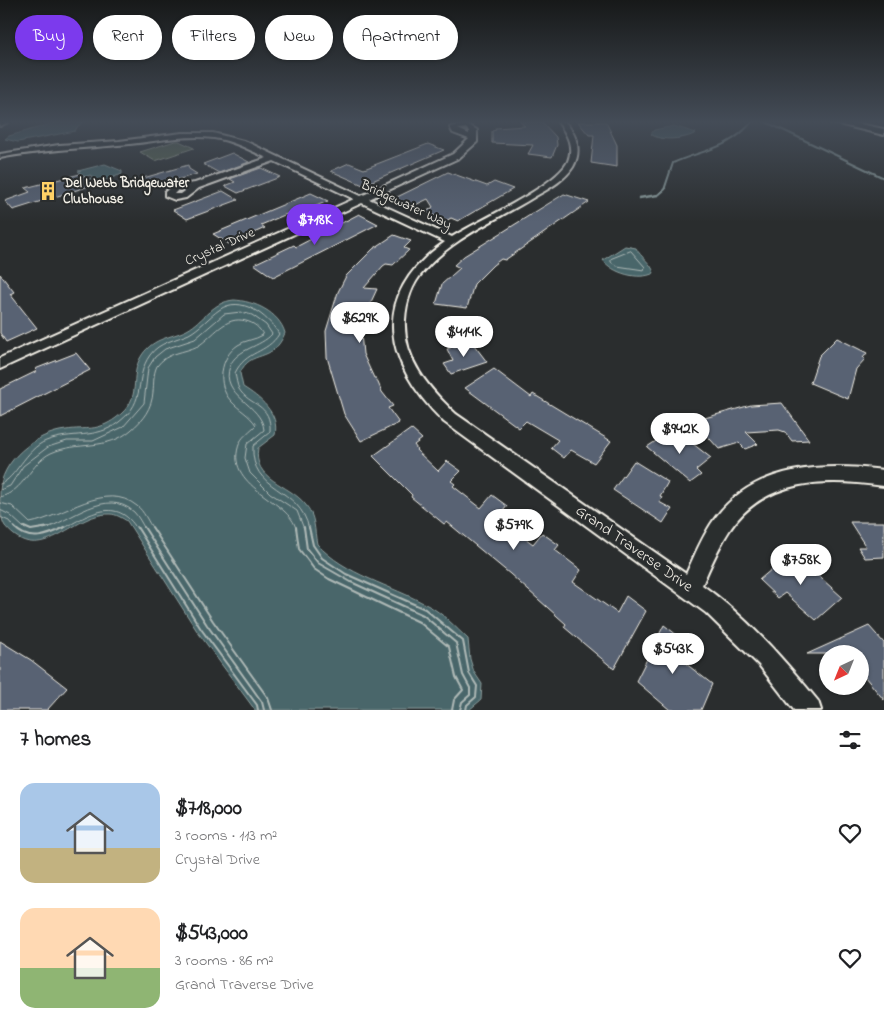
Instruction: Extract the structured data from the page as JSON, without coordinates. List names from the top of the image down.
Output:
{
  "streets": {
    "street": ["Bridgewater Way", "Crystal Drive", "Grand Traverse Drive"]
  },
  "crossings": [
    ["Bridgewater Way", "Crystal Drive"],
    ["Bridgewater Way", "Grand Traverse Drive"]
  ],
  "places": {
    "building": ["Del Webb Bridgewater Clubhouse"]
  },
  "north": "bottom left",
  "page": {
    "chip": [
      "Buy",
      "Rent",
      "Filters",
      "New",
      "Apartment"
    ],
    "price": [
      "$718K",
      "$629K",
      "$414K",
      "$942K",
      "$579K",
      "$758K",
      "$543K"
    ],
    "heading": "7 homes",
    "list": [
      {
        "name": "$718,000",
        "note": "3 rooms · 113 m² · Crystal Drive"
      },
      {
        "name": "$543,000",
        "note": "3 rooms · 86 m² · Grand Traverse Drive"
      }
    ]
  }
}
